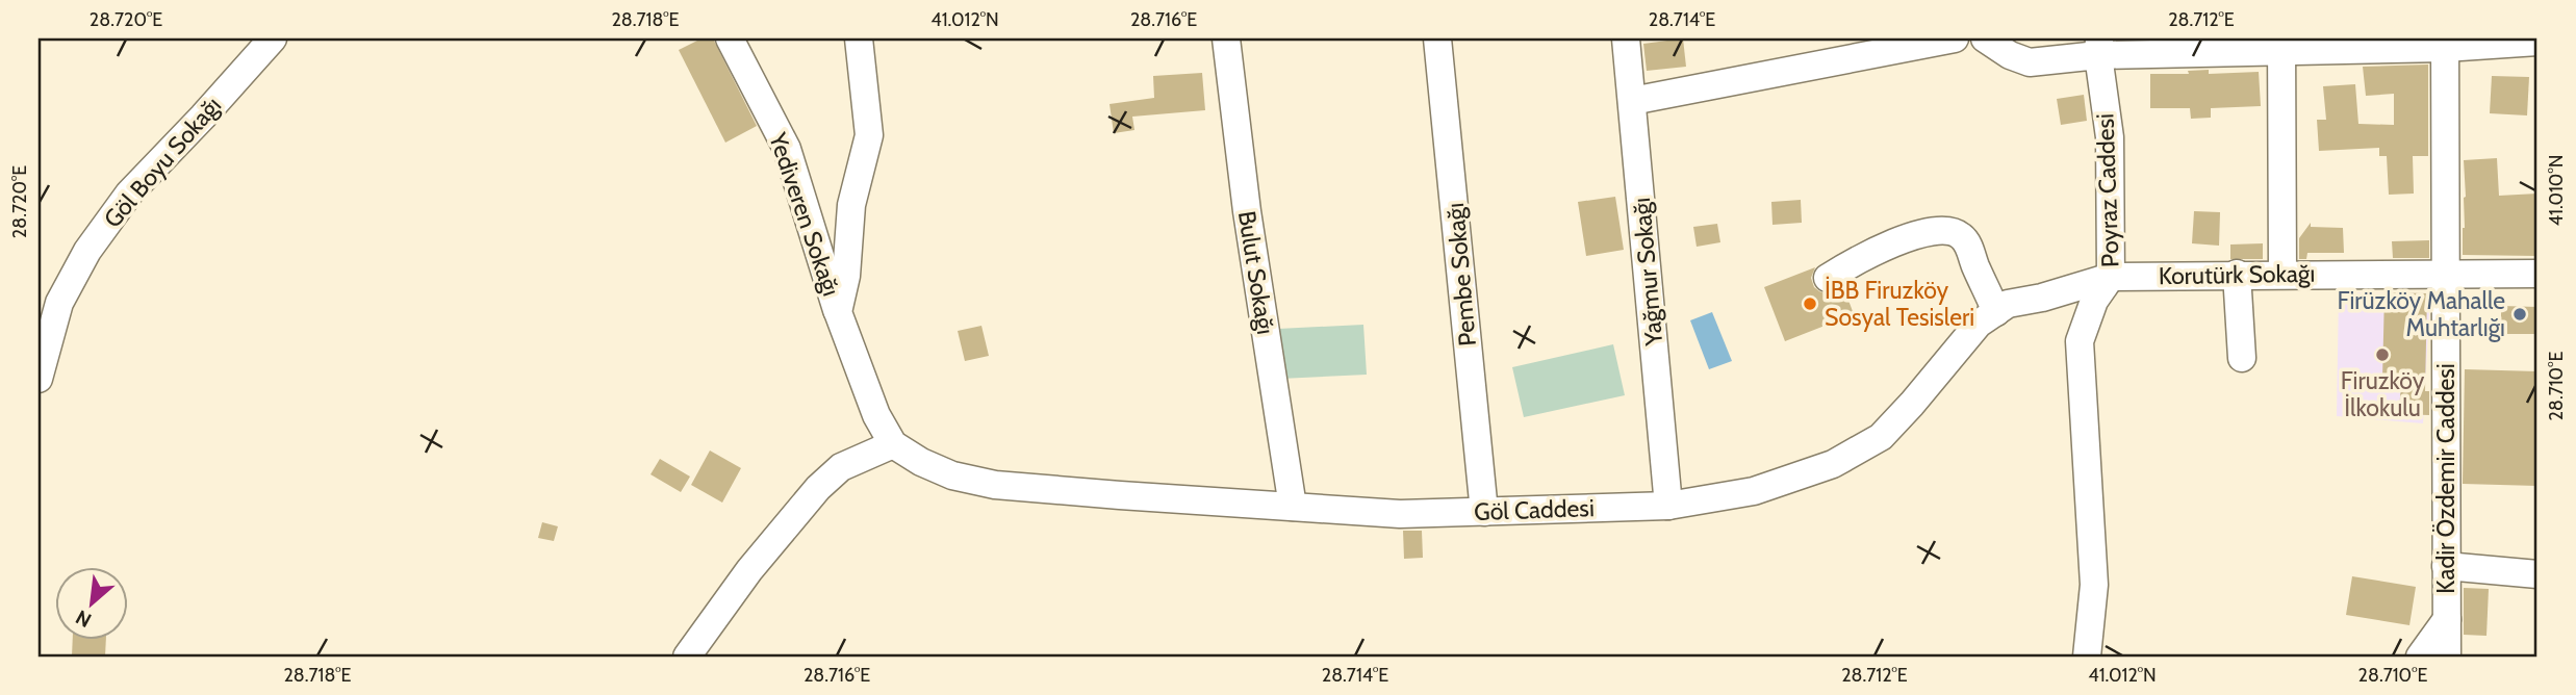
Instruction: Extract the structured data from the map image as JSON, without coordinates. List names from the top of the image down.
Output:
{
  "streets": {
    "street": [
      "Göl Boyu Sokağı",
      "Poyraz Caddesi",
      "Yediveren Sokağı",
      "Yağmur Sokağı",
      "Bulut Sokağı",
      "Pembe Sokağı",
      "Korutürk Sokağı",
      "Kadir Özdemir Caddesi",
      "Göl Caddesi"
    ]
  },
  "crossings": [
    ["Poyraz Caddesi", "Korutürk Sokağı"],
    ["Poyraz Caddesi", "Göl Caddesi"],
    ["Yediveren Sokağı", "Göl Caddesi"],
    ["Yağmur Sokağı", "Göl Caddesi"],
    ["Bulut Sokağı", "Göl Caddesi"],
    ["Pembe Sokağı", "Göl Caddesi"],
    ["Korutürk Sokağı", "Kadir Özdemir Caddesi"],
    ["Korutürk Sokağı", "Göl Caddesi"]
  ],
  "places": ["İBB Firuzköy Sosyal Tesisleri", "Firüzköy Mahalle Muhtarlığı", "Firuzköy İlkokulu"],
  "north": "bottom left",
  "coordinates": [
    "28.720°E",
    "28.718°E",
    "41.012°N",
    "28.716°E",
    "28.714°E",
    "28.712°E",
    "41.010°N",
    "28.710°E"
  ]
}
